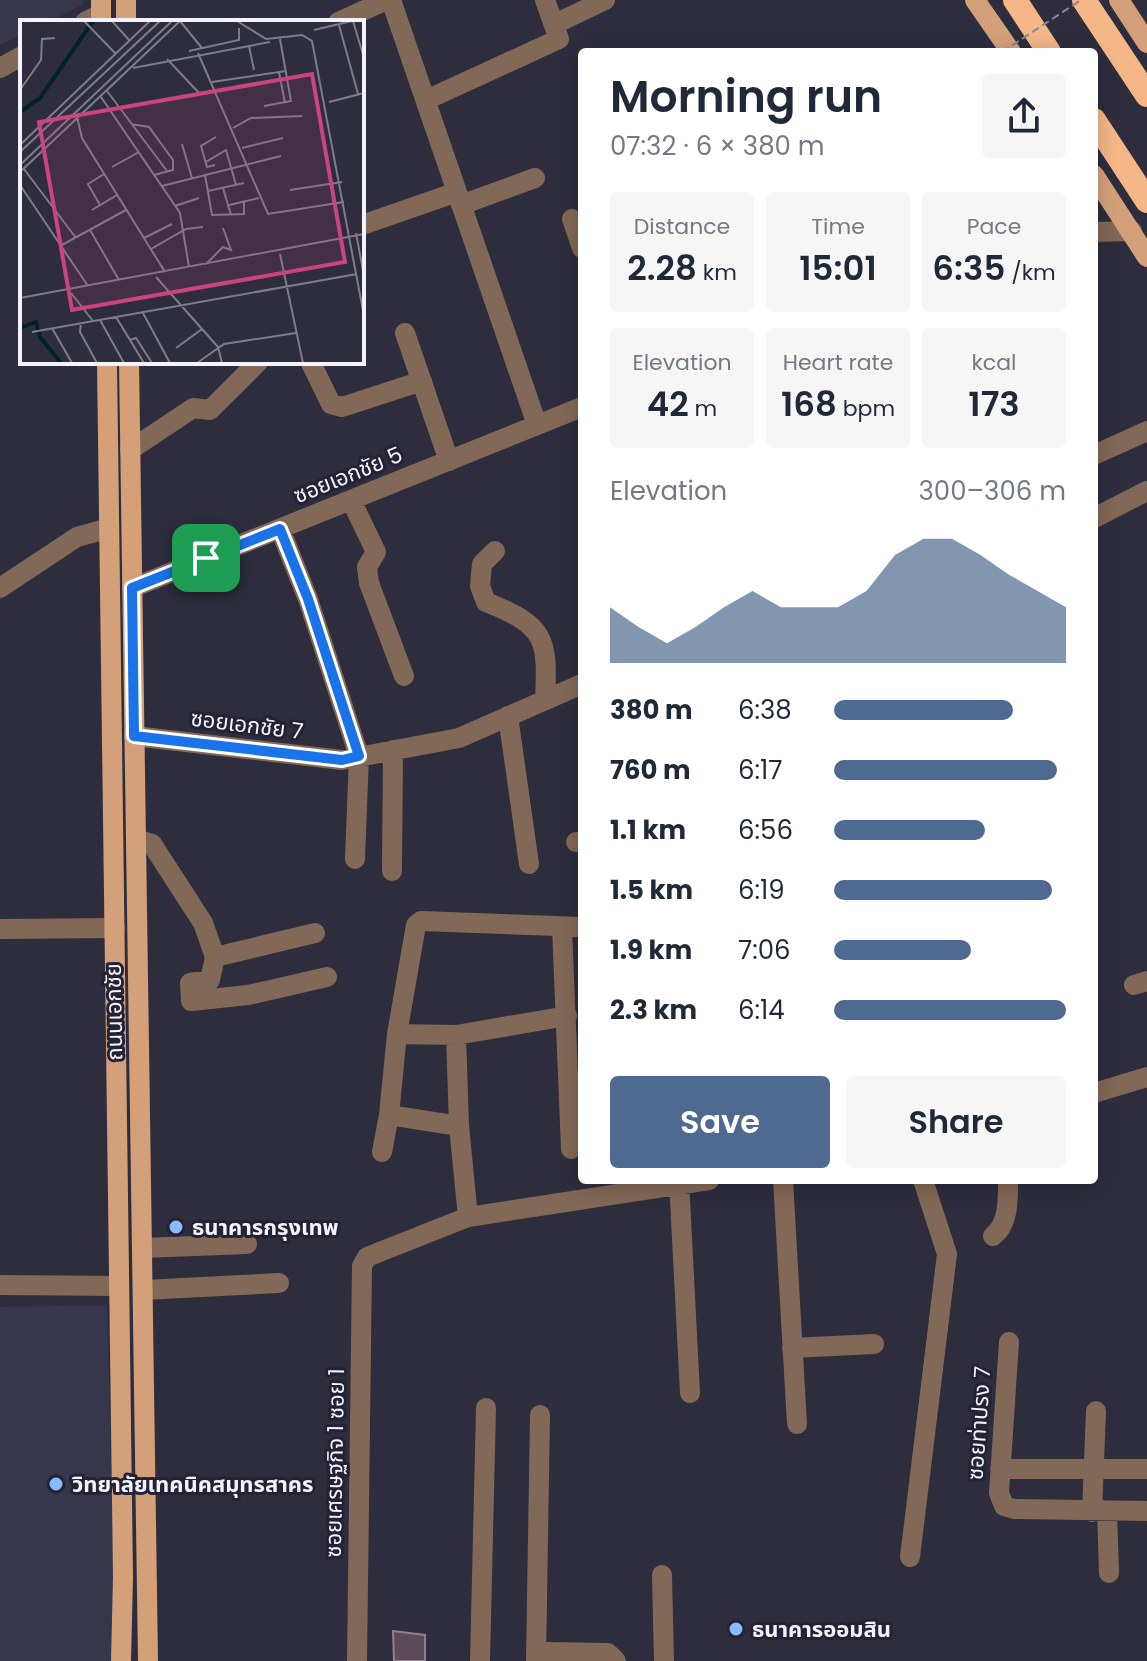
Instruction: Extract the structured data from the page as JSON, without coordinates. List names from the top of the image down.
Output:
{
  "streets": {
    "main road": ["ถนนเอกชัย"],
    "street": [
      "ซอยเอกชัย 5",
      "ซอยเอกชัย 7",
      "ซอยท่าปรง 7",
      "ซอยเศรษฐกิจ 1 ซอย 1"
    ]
  },
  "crossings": [
    ["ซอยเอกชัย 5", "ถนนเอกชัย"],
    ["ซอยเอกชัย 7", "ถนนเอกชัย"]
  ],
  "places": ["ธนาคารกรุงเทพ", "วิทยาลัยเทคนิคสมุทรสาคร", "ธนาคารออมสิน"],
  "page": {
    "heading": ["Morning run", "07:32 · 6 × 380 m"],
    "stats": [
      ["Distance", "2.28 km"],
      ["Time", "15:01"],
      ["Pace", "6:35 /km"],
      ["Elevation", "42 m"],
      ["Heart rate", "168 bpm"],
      ["kcal", "173"]
    ],
    "chart": ["Elevation", "300–306 m"],
    "list": [
      {
        "name": "380 m",
        "note": "6:38"
      },
      {
        "name": "760 m",
        "note": "6:17"
      },
      {
        "name": "1.1 km",
        "note": "6:56"
      },
      {
        "name": "1.5 km",
        "note": "6:19"
      },
      {
        "name": "1.9 km",
        "note": "7:06"
      },
      {
        "name": "2.3 km",
        "note": "6:14"
      }
    ],
    "buttons": ["Save", "Share"]
  }
}
